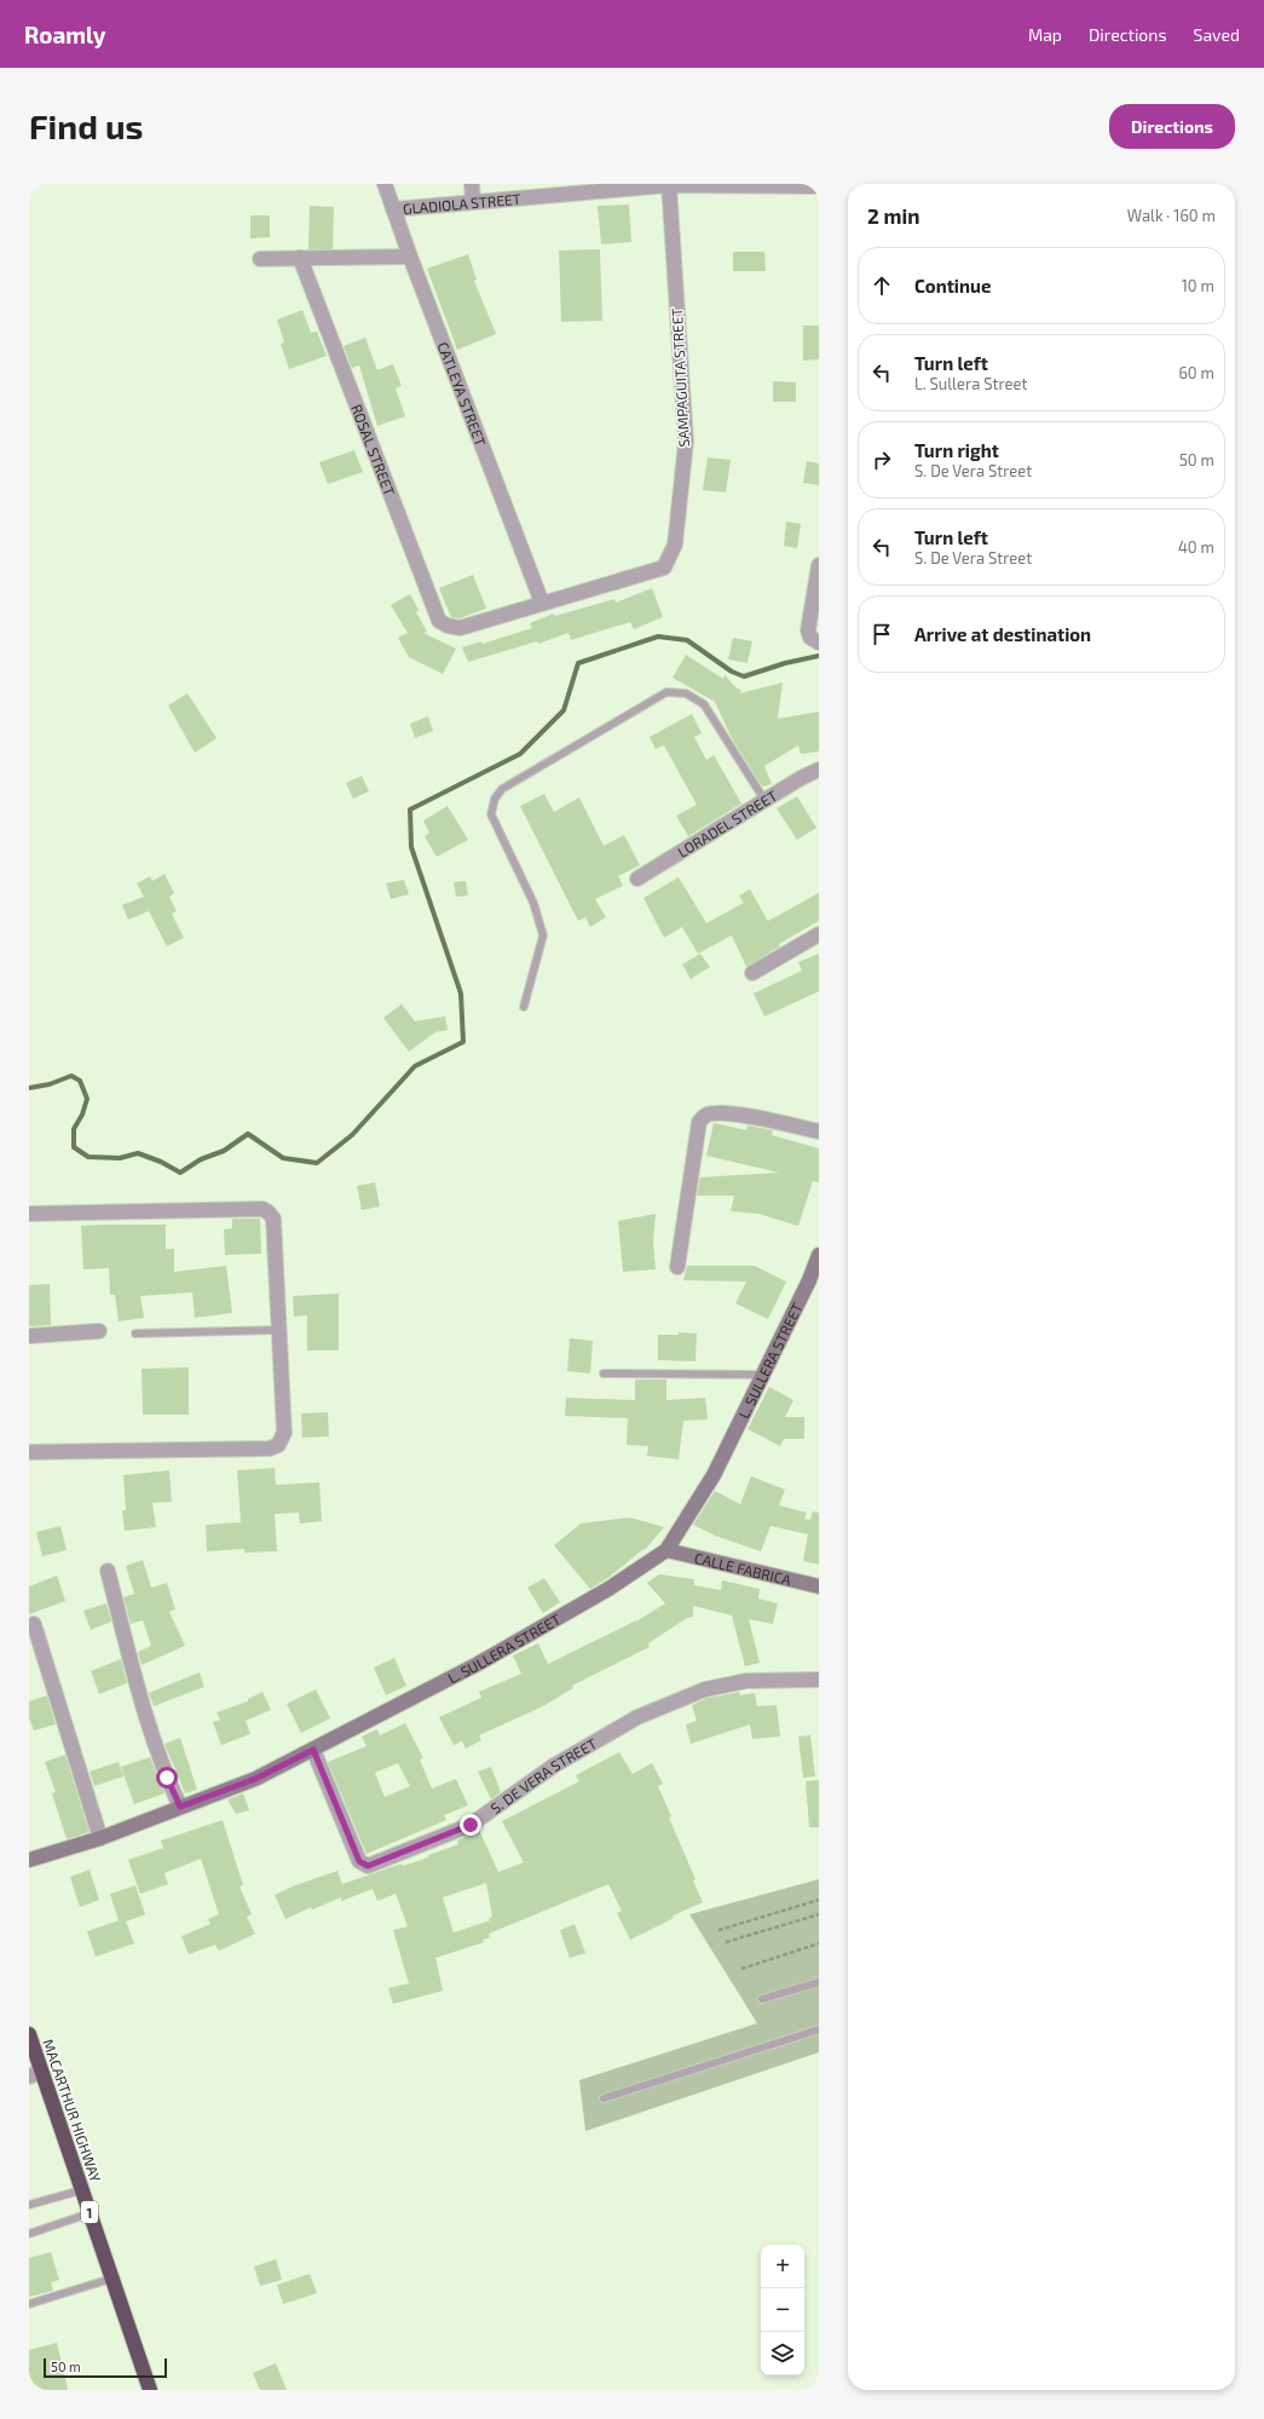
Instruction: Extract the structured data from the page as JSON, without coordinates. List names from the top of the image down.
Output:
{
  "streets": {
    "highway": ["MACARTHUR HIGHWAY", "1"],
    "street": [
      "GLADIOLA STREET",
      "SAMPAGUITA STREET",
      "CATLEYA STREET",
      "ROSAL STREET",
      "LORADEL STREET",
      "L. SULLERA STREET",
      "CALLE FABRICA",
      "S. DE VERA STREET"
    ]
  },
  "crossings": [
    ["GLADIOLA STREET", "SAMPAGUITA STREET"],
    ["GLADIOLA STREET", "CATLEYA STREET"],
    ["SAMPAGUITA STREET", "CATLEYA STREET"],
    ["SAMPAGUITA STREET", "ROSAL STREET"],
    ["CATLEYA STREET", "ROSAL STREET"],
    ["L. SULLERA STREET", "CALLE FABRICA"],
    ["L. SULLERA STREET", "S. DE VERA STREET"]
  ],
  "scale_bar": "50 m",
  "page": {
    "header": "Roamly",
    "nav": ["Map", "Directions", "Saved"],
    "buttons": "Directions",
    "title": "Find us",
    "heading": ["2 min", "Walk · 160 m"],
    "list": [
      ["Continue", "10 m"],
      ["Turn left", "L. Sullera Street", "60 m"],
      ["Turn right", "S. De Vera Street", "50 m"],
      ["Turn left", "S. De Vera Street", "40 m"],
      "Arrive at destination"
    ],
    "map_buttons": ["+", "−"],
    "scale": "50 m"
  }
}
